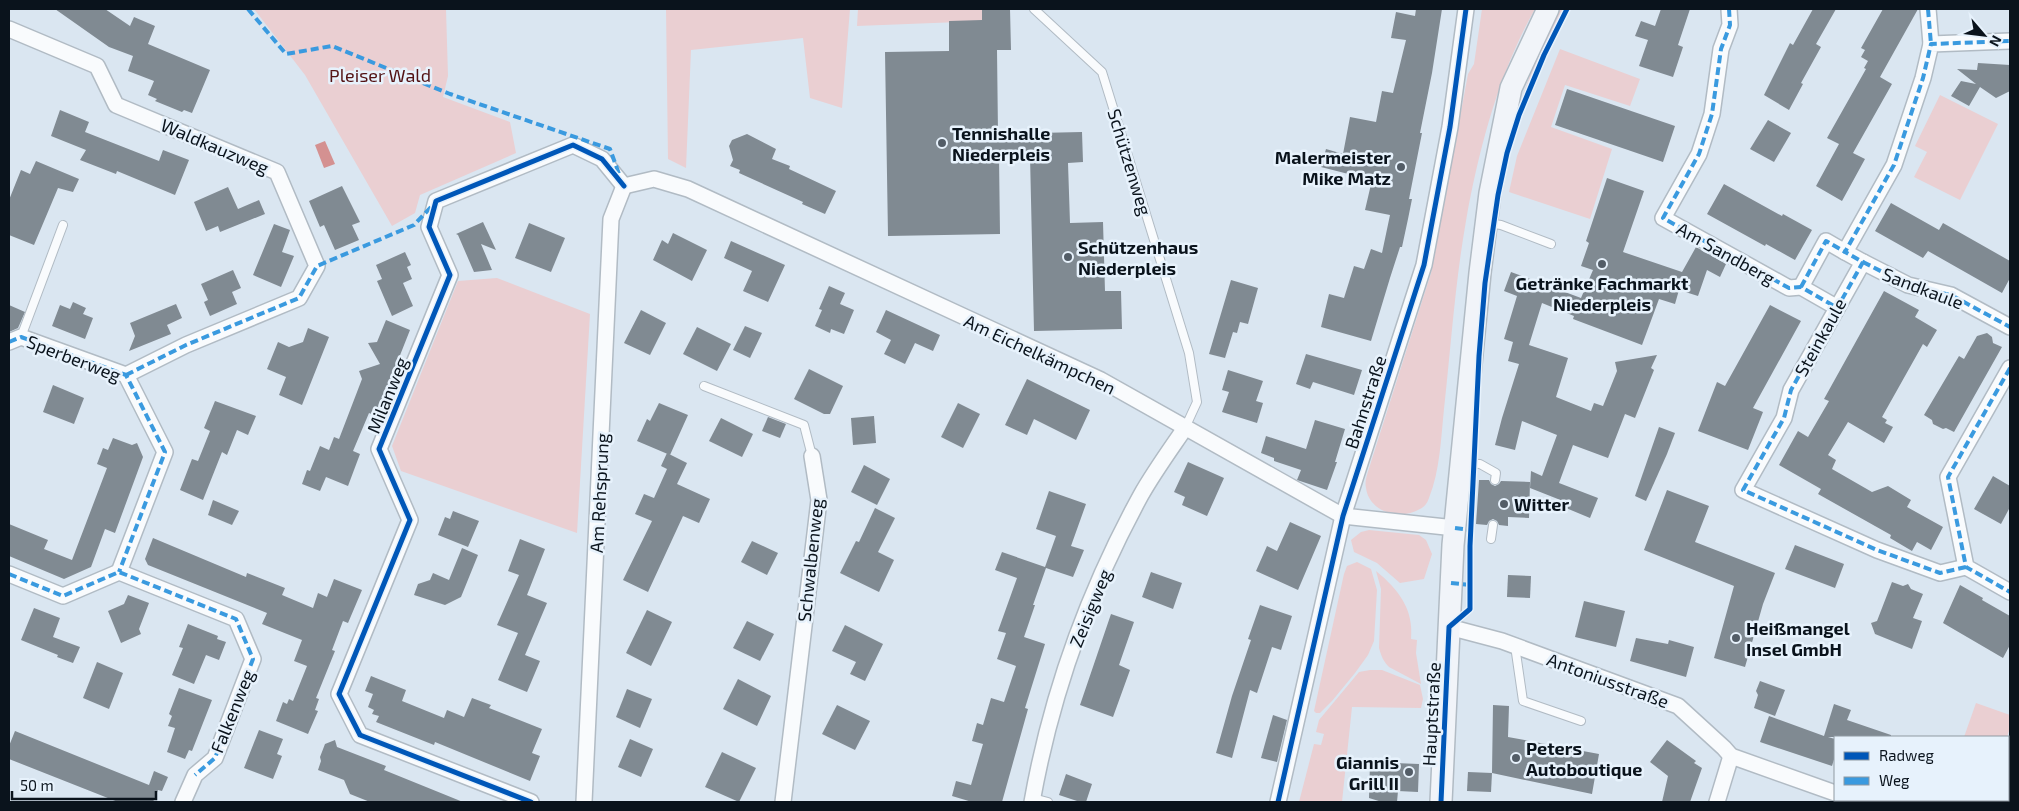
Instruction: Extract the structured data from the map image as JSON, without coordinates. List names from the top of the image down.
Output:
{
  "streets": {
    "main road": ["Hauptstraße"],
    "street": [
      "Waldkauzweg",
      "Am Sandberg",
      "Sandkaule",
      "Steinkaule",
      "Am Eichelkämpchen",
      "Sperberweg",
      "Milanweg",
      "Bahnstraße",
      "Am Rehsprung",
      "Schwalbenweg",
      "Zeisigweg",
      "Antoniusstraße",
      "Falkenweg"
    ],
    "lane": ["Schützenweg"]
  },
  "crossings": [
    ["Waldkauzweg", "Sperberweg"],
    ["Schützenweg", "Am Eichelkämpchen"],
    ["Schützenweg", "Zeisigweg"],
    ["Am Sandberg", "Steinkaule"],
    ["Sandkaule", "Steinkaule"],
    ["Am Eichelkämpchen", "Milanweg"],
    ["Am Eichelkämpchen", "Bahnstraße"],
    ["Am Eichelkämpchen", "Am Rehsprung"],
    ["Am Eichelkämpchen", "Zeisigweg"],
    ["Am Eichelkämpchen", "Hauptstraße"],
    ["Sperberweg", "Falkenweg"],
    ["Milanweg", "Am Rehsprung"],
    ["Antoniusstraße", "Hauptstraße"]
  ],
  "parks": ["Pleiser Wald"],
  "places": [
    "Tennishalle Niederpleis",
    "Malermeister Mike Matz",
    "Schützenhaus Niederpleis",
    "Getränke Fachmarkt Niederpleis",
    "Witter",
    "Heißmangel Insel GmbH",
    "Peters Autoboutique",
    "Giannis Grill II"
  ],
  "legend": ["Radweg", "Weg"],
  "scale_bar": "50 m",
  "north": "bottom right"
}
